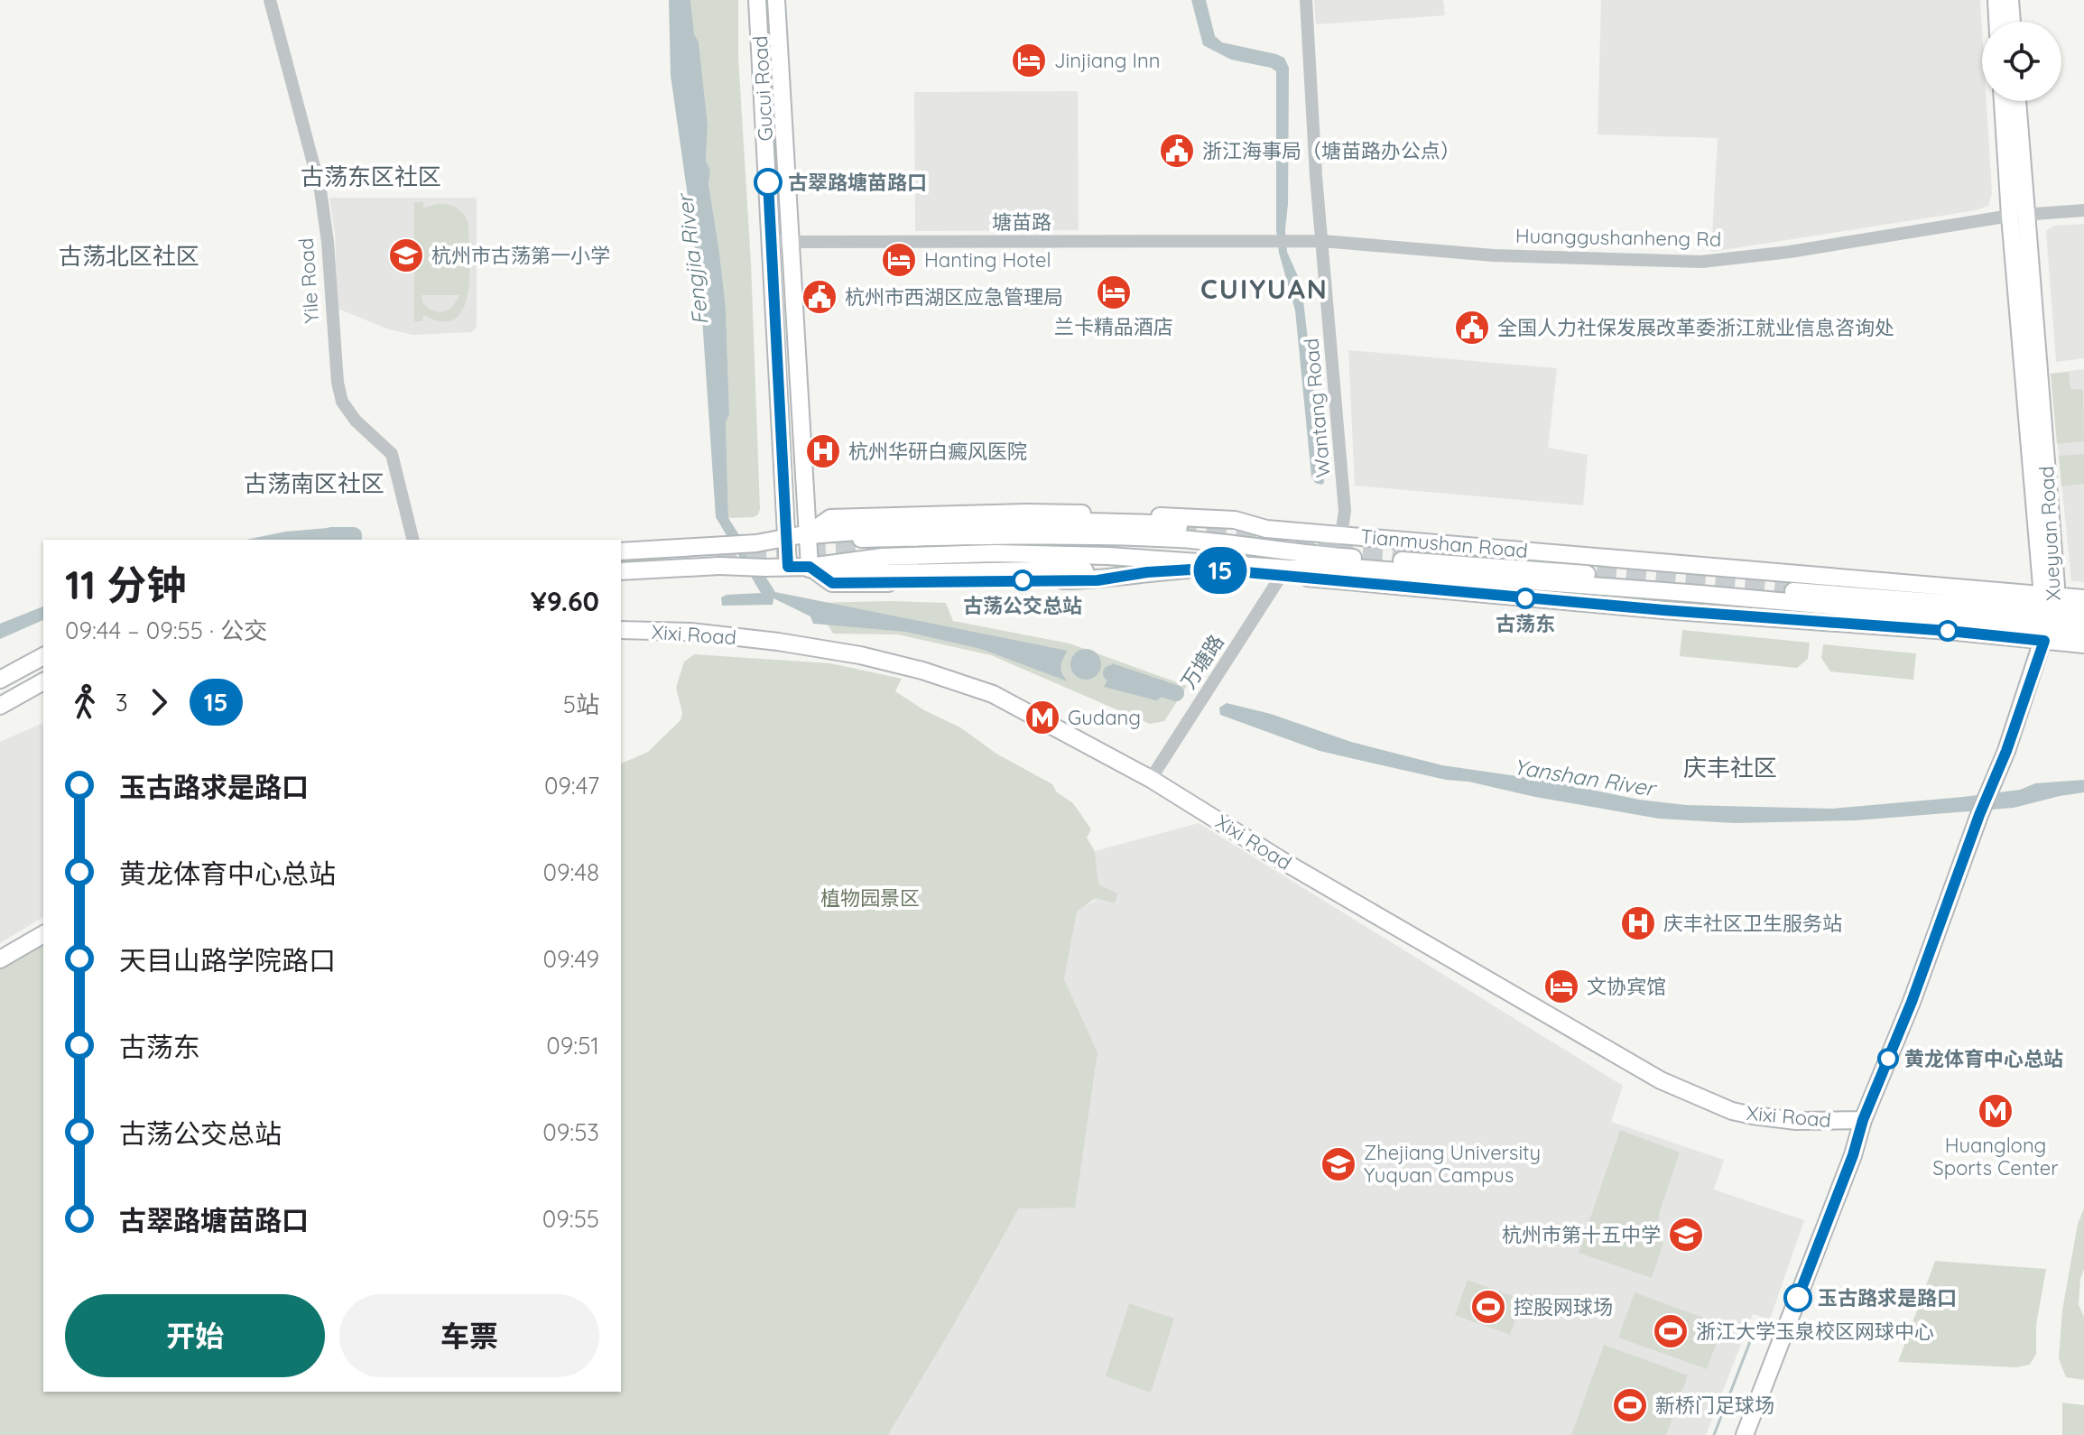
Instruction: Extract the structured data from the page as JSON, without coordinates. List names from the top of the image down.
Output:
{
  "streets": {
    "main road": [
      "Gucui Road",
      "Xueyuan Road",
      "Tianmushan Road",
      "Xixi Road"
    ],
    "street": [
      "塘苗路",
      "Huanggushanheng Rd",
      "Yile Road",
      "Wantang Road",
      "万塘路"
    ]
  },
  "crossings": [
    ["Gucui Road", "塘苗路"],
    ["Gucui Road", "Tianmushan Road"],
    ["塘苗路", "Huanggushanheng Rd"],
    ["塘苗路", "Wantang Road"],
    ["Huanggushanheng Rd", "Wantang Road"],
    ["Huanggushanheng Rd", "Xueyuan Road"],
    ["Wantang Road", "Tianmushan Road"],
    ["Xueyuan Road", "Tianmushan Road"],
    ["Tianmushan Road", "万塘路"],
    ["Xixi Road", "万塘路"]
  ],
  "districts": [
    "古荡东区社区",
    "古荡北区社区",
    "CUIYUAN",
    "古荡南区社区",
    "庆丰社区"
  ],
  "water": ["Fengjia River", "Yanshan River"],
  "parks": ["植物园景区"],
  "places": {
    "hotel": [
      "Jinjiang Inn",
      "Hanting Hotel",
      "兰卡精品酒店",
      "文协宾馆"
    ],
    "public building": ["浙江海事局（塘苗路办公点）", "杭州市西湖区应急管理局", "全国人力社保发展改革委浙江就业信息咨询处"],
    "other": [
      "古翠路塘苗路口",
      "古荡公交总站",
      "古荡东",
      "黄龙体育中心总站",
      "玉古路求是路口"
    ],
    "school or university": ["杭州市古荡第一小学", "Zhejiang University Yuquan Campus", "杭州市第十五中学"],
    "hospital": ["杭州华研白癜风医院", "庆丰社区卫生服务站"],
    "metro station": ["Gudang", "Huanglong Sports Center"],
    "sports": ["控股网球场", "浙江大学玉泉校区网球中心", "新桥门足球场"]
  },
  "lines": ["bus line 15"],
  "page": {
    "on_map": "15",
    "heading": ["11 分钟", "09:44 – 09:55 · 公交", "¥9.60"],
    "legs": ["3", "15", "5站"],
    "list": [
      {
        "name": "玉古路求是路口",
        "value": "09:47"
      },
      {
        "name": "黄龙体育中心总站",
        "value": "09:48"
      },
      {
        "name": "天目山路学院路口",
        "value": "09:49"
      },
      {
        "name": "古荡东",
        "value": "09:51"
      },
      {
        "name": "古荡公交总站",
        "value": "09:53"
      },
      {
        "name": "古翠路塘苗路口",
        "value": "09:55"
      }
    ],
    "buttons": ["开始", "车票"]
  }
}
